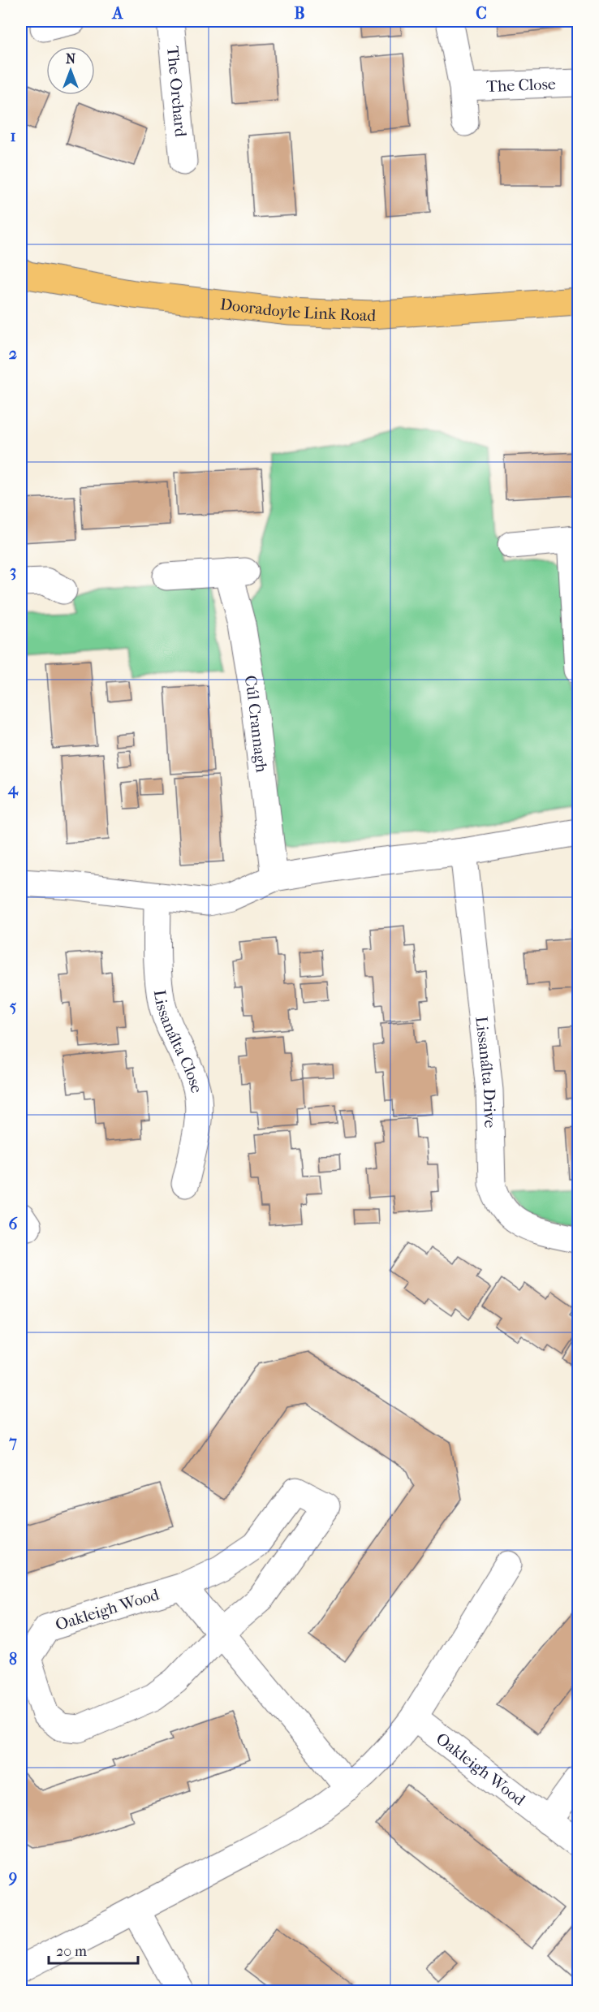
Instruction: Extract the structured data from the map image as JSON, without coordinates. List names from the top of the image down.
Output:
{
  "streets": {
    "main road": ["Dooradoyle Link Road"],
    "street": [
      "The Close",
      "The Orchard",
      "Cúl Crannagh",
      "Lissanálta Close",
      "Lissanálta Drive",
      "Oakleigh Wood"
    ]
  },
  "scale_bar": "20 m",
  "north": "top",
  "grid": {
    "columns": ["A", "B", "C"],
    "rows": [
      "1",
      "2",
      "3",
      "4",
      "5",
      "6",
      "7",
      "8",
      "9"
    ]
  }
}
